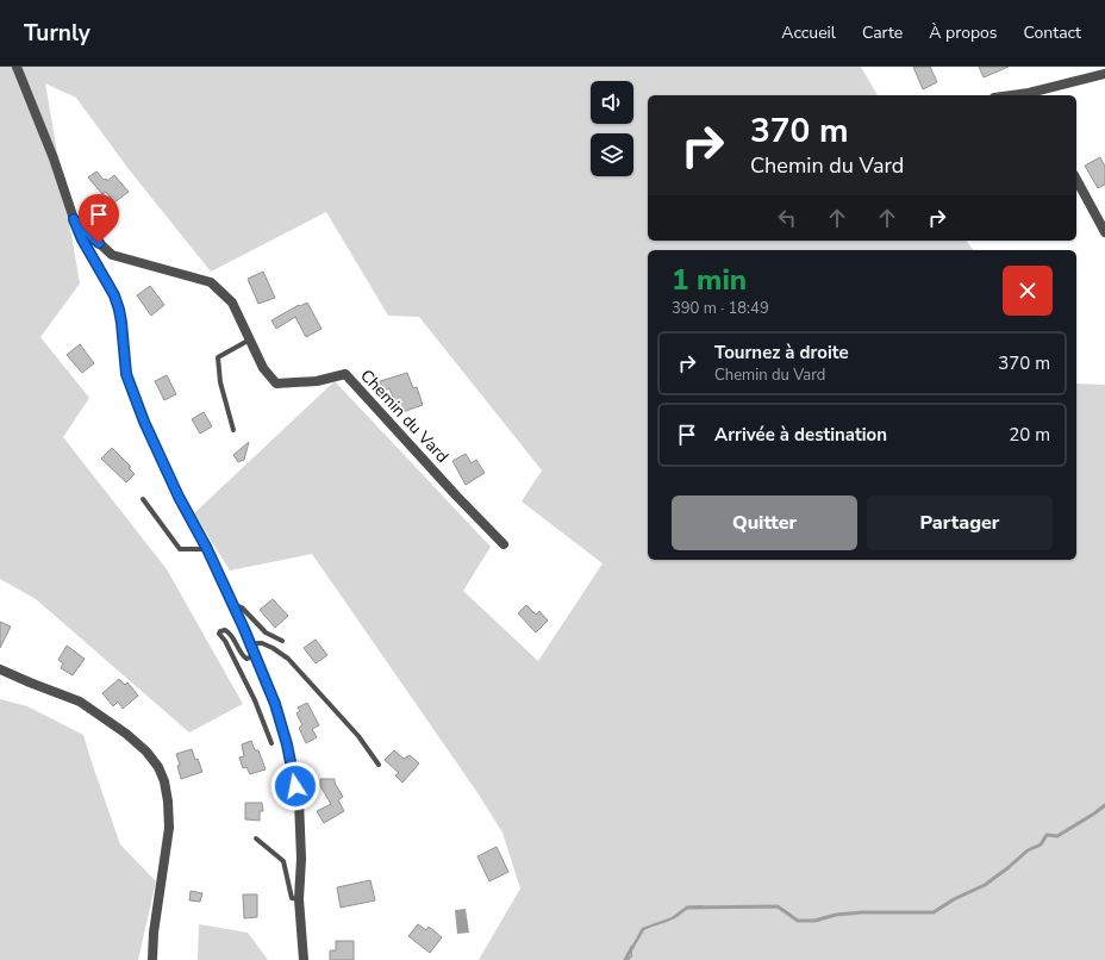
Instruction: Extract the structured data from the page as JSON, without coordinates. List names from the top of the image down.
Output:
{
  "streets": {
    "street": ["Chemin du Vard"]
  },
  "page": {
    "header": "Turnly",
    "nav": [
      "Accueil",
      "Carte",
      "À propos",
      "Contact"
    ],
    "turn": ["370 m", "Chemin du Vard"],
    "heading": ["1 min", "390 m · 18:49"],
    "list": [
      {
        "name": "Tournez à droite",
        "note": "Chemin du Vard",
        "value": "370 m"
      },
      {
        "name": "Arrivée à destination",
        "value": "20 m"
      }
    ],
    "buttons": ["Quitter", "Partager"]
  }
}
